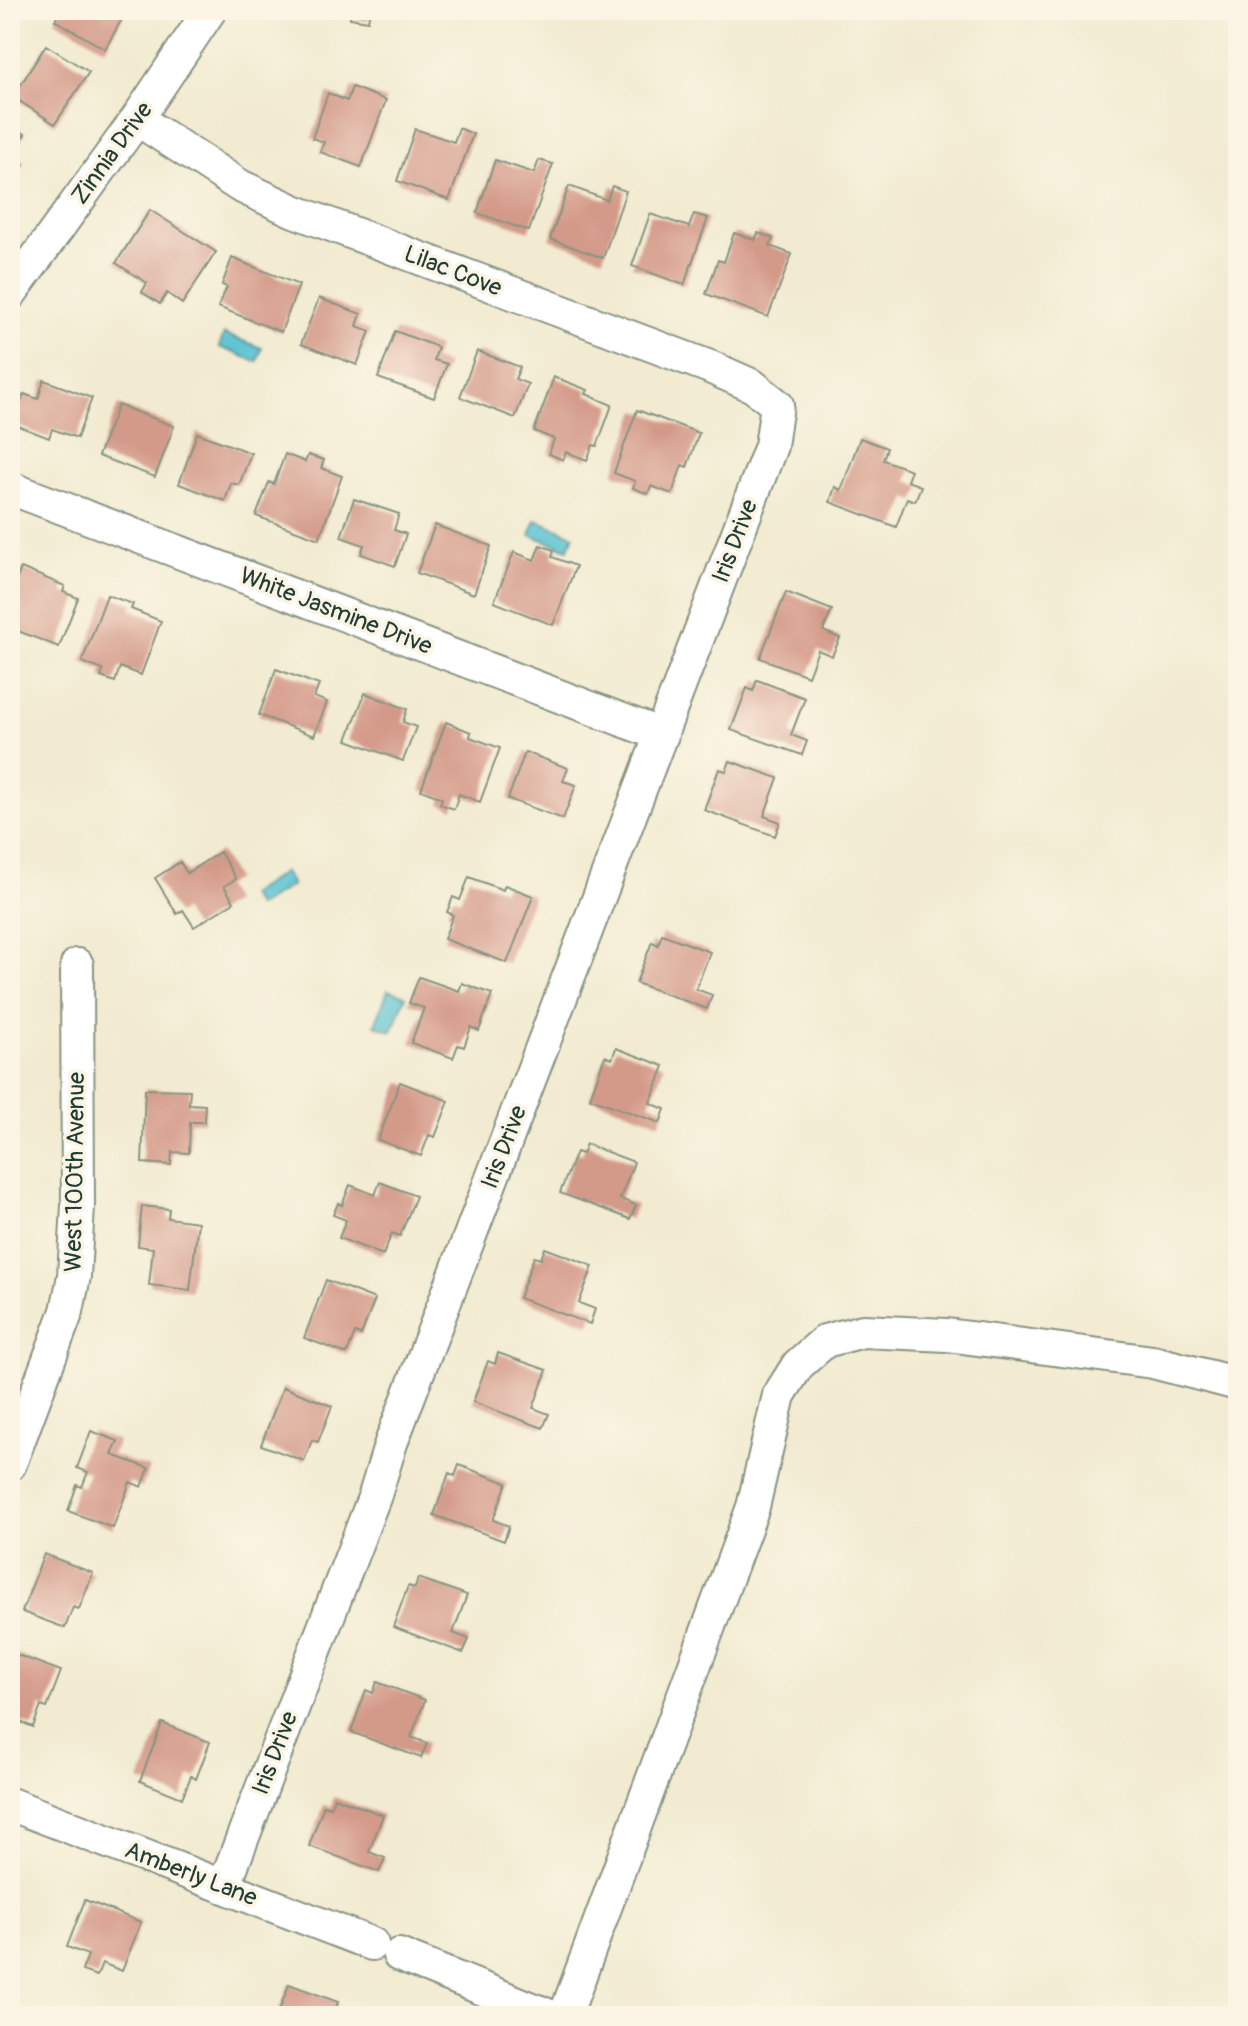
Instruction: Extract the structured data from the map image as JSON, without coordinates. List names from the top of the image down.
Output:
{
  "streets": {
    "street": [
      "Zinnia Drive",
      "Lilac Cove",
      "Iris Drive",
      "White Jasmine Drive",
      "West 100th Avenue",
      "Amberly Lane"
    ]
  },
  "crossings": [
    ["Zinnia Drive", "Lilac Cove"],
    ["Lilac Cove", "Iris Drive"],
    ["Iris Drive", "White Jasmine Drive"],
    ["Iris Drive", "Amberly Lane"]
  ]
}
